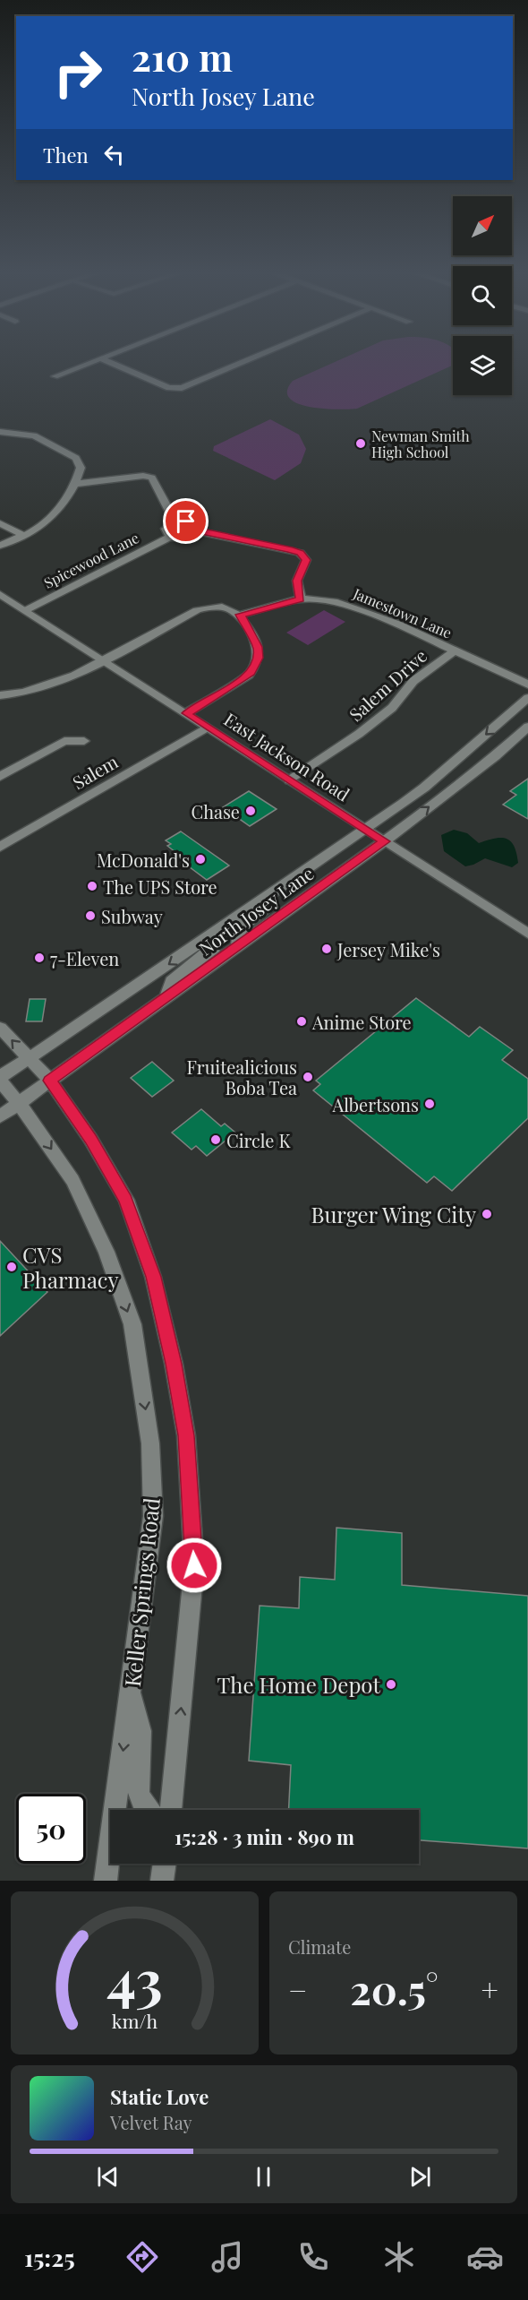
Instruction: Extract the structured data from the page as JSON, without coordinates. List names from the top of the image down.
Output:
{
  "streets": {
    "street": [
      "Spicewood Lane",
      "Jamestown Lane",
      "Salem Drive",
      "East Jackson Road",
      "Salem",
      "North Josey Lane",
      "Keller Springs Road"
    ]
  },
  "crossings": [
    ["Spicewood Lane", "Jamestown Lane"],
    ["Spicewood Lane", "East Jackson Road"],
    ["Jamestown Lane", "Salem Drive"],
    ["Salem Drive", "East Jackson Road"],
    ["East Jackson Road", "Salem"],
    ["East Jackson Road", "North Josey Lane"],
    ["North Josey Lane", "Keller Springs Road"]
  ],
  "places": [
    "Newman Smith High School",
    "Chase",
    "McDonald's",
    "The UPS Store",
    "Subway",
    "Jersey Mike's",
    "7-Eleven",
    "Anime Store",
    "Fruitealicious Boba Tea",
    "Albertsons",
    "Circle K",
    "Burger Wing City",
    "CVS Pharmacy",
    "The Home Depot"
  ],
  "north": "top right",
  "page": {
    "turn": ["210 m", "North Josey Lane"],
    "then": "Then",
    "limit": "50",
    "trip": "15:28 · 3 min · 890 m",
    "tile": "Climate",
    "heat": ["−", "20.5°", "+"],
    "song": ["Static Love", "Velvet Ray"],
    "tabs": "15:25",
    "gauge": ["43", "km/h"]
  }
}
